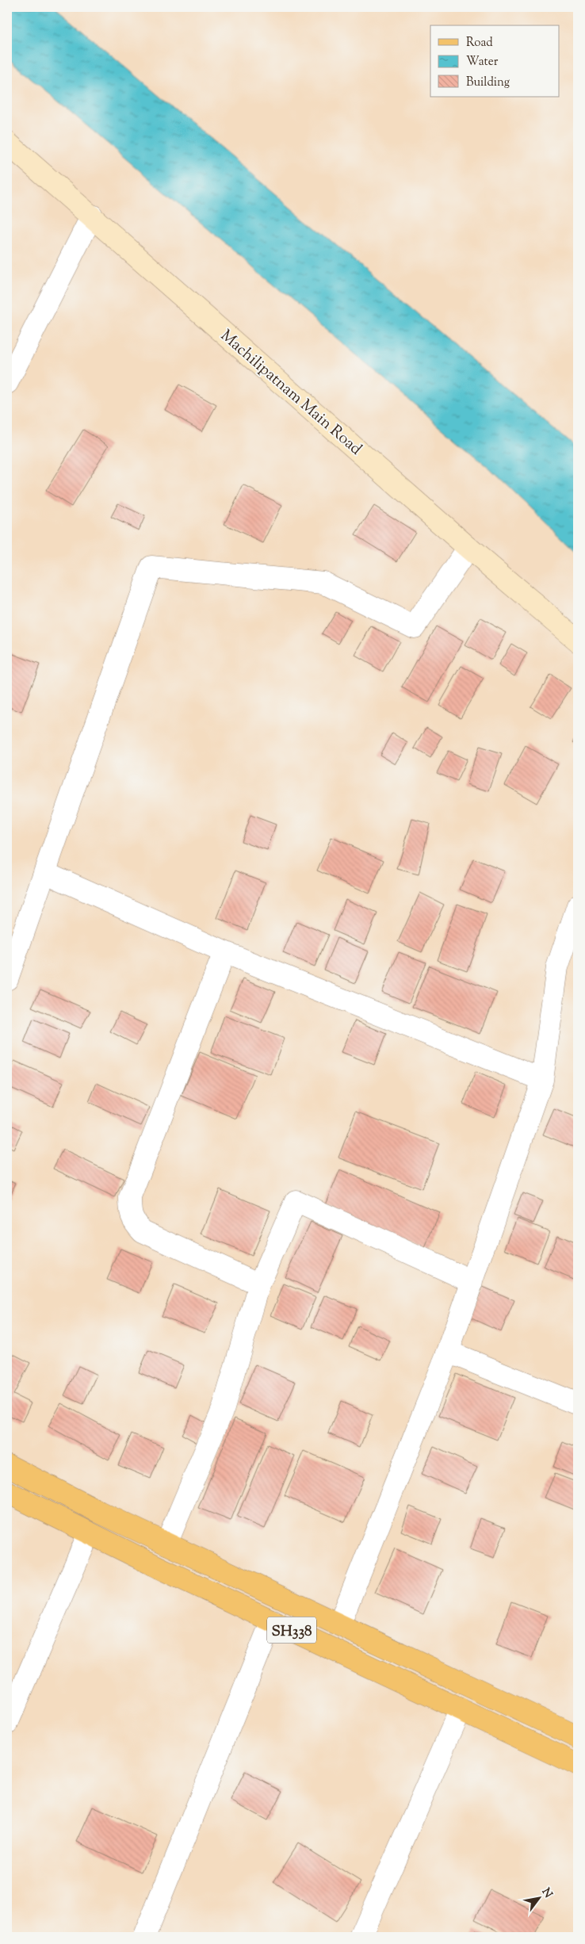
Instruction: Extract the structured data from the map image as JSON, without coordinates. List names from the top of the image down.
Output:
{
  "streets": {
    "main road": ["SH338"],
    "street": ["Machilipatnam Main Road"]
  },
  "legend": ["Road", "Water", "Building"],
  "north": "top right"
}
